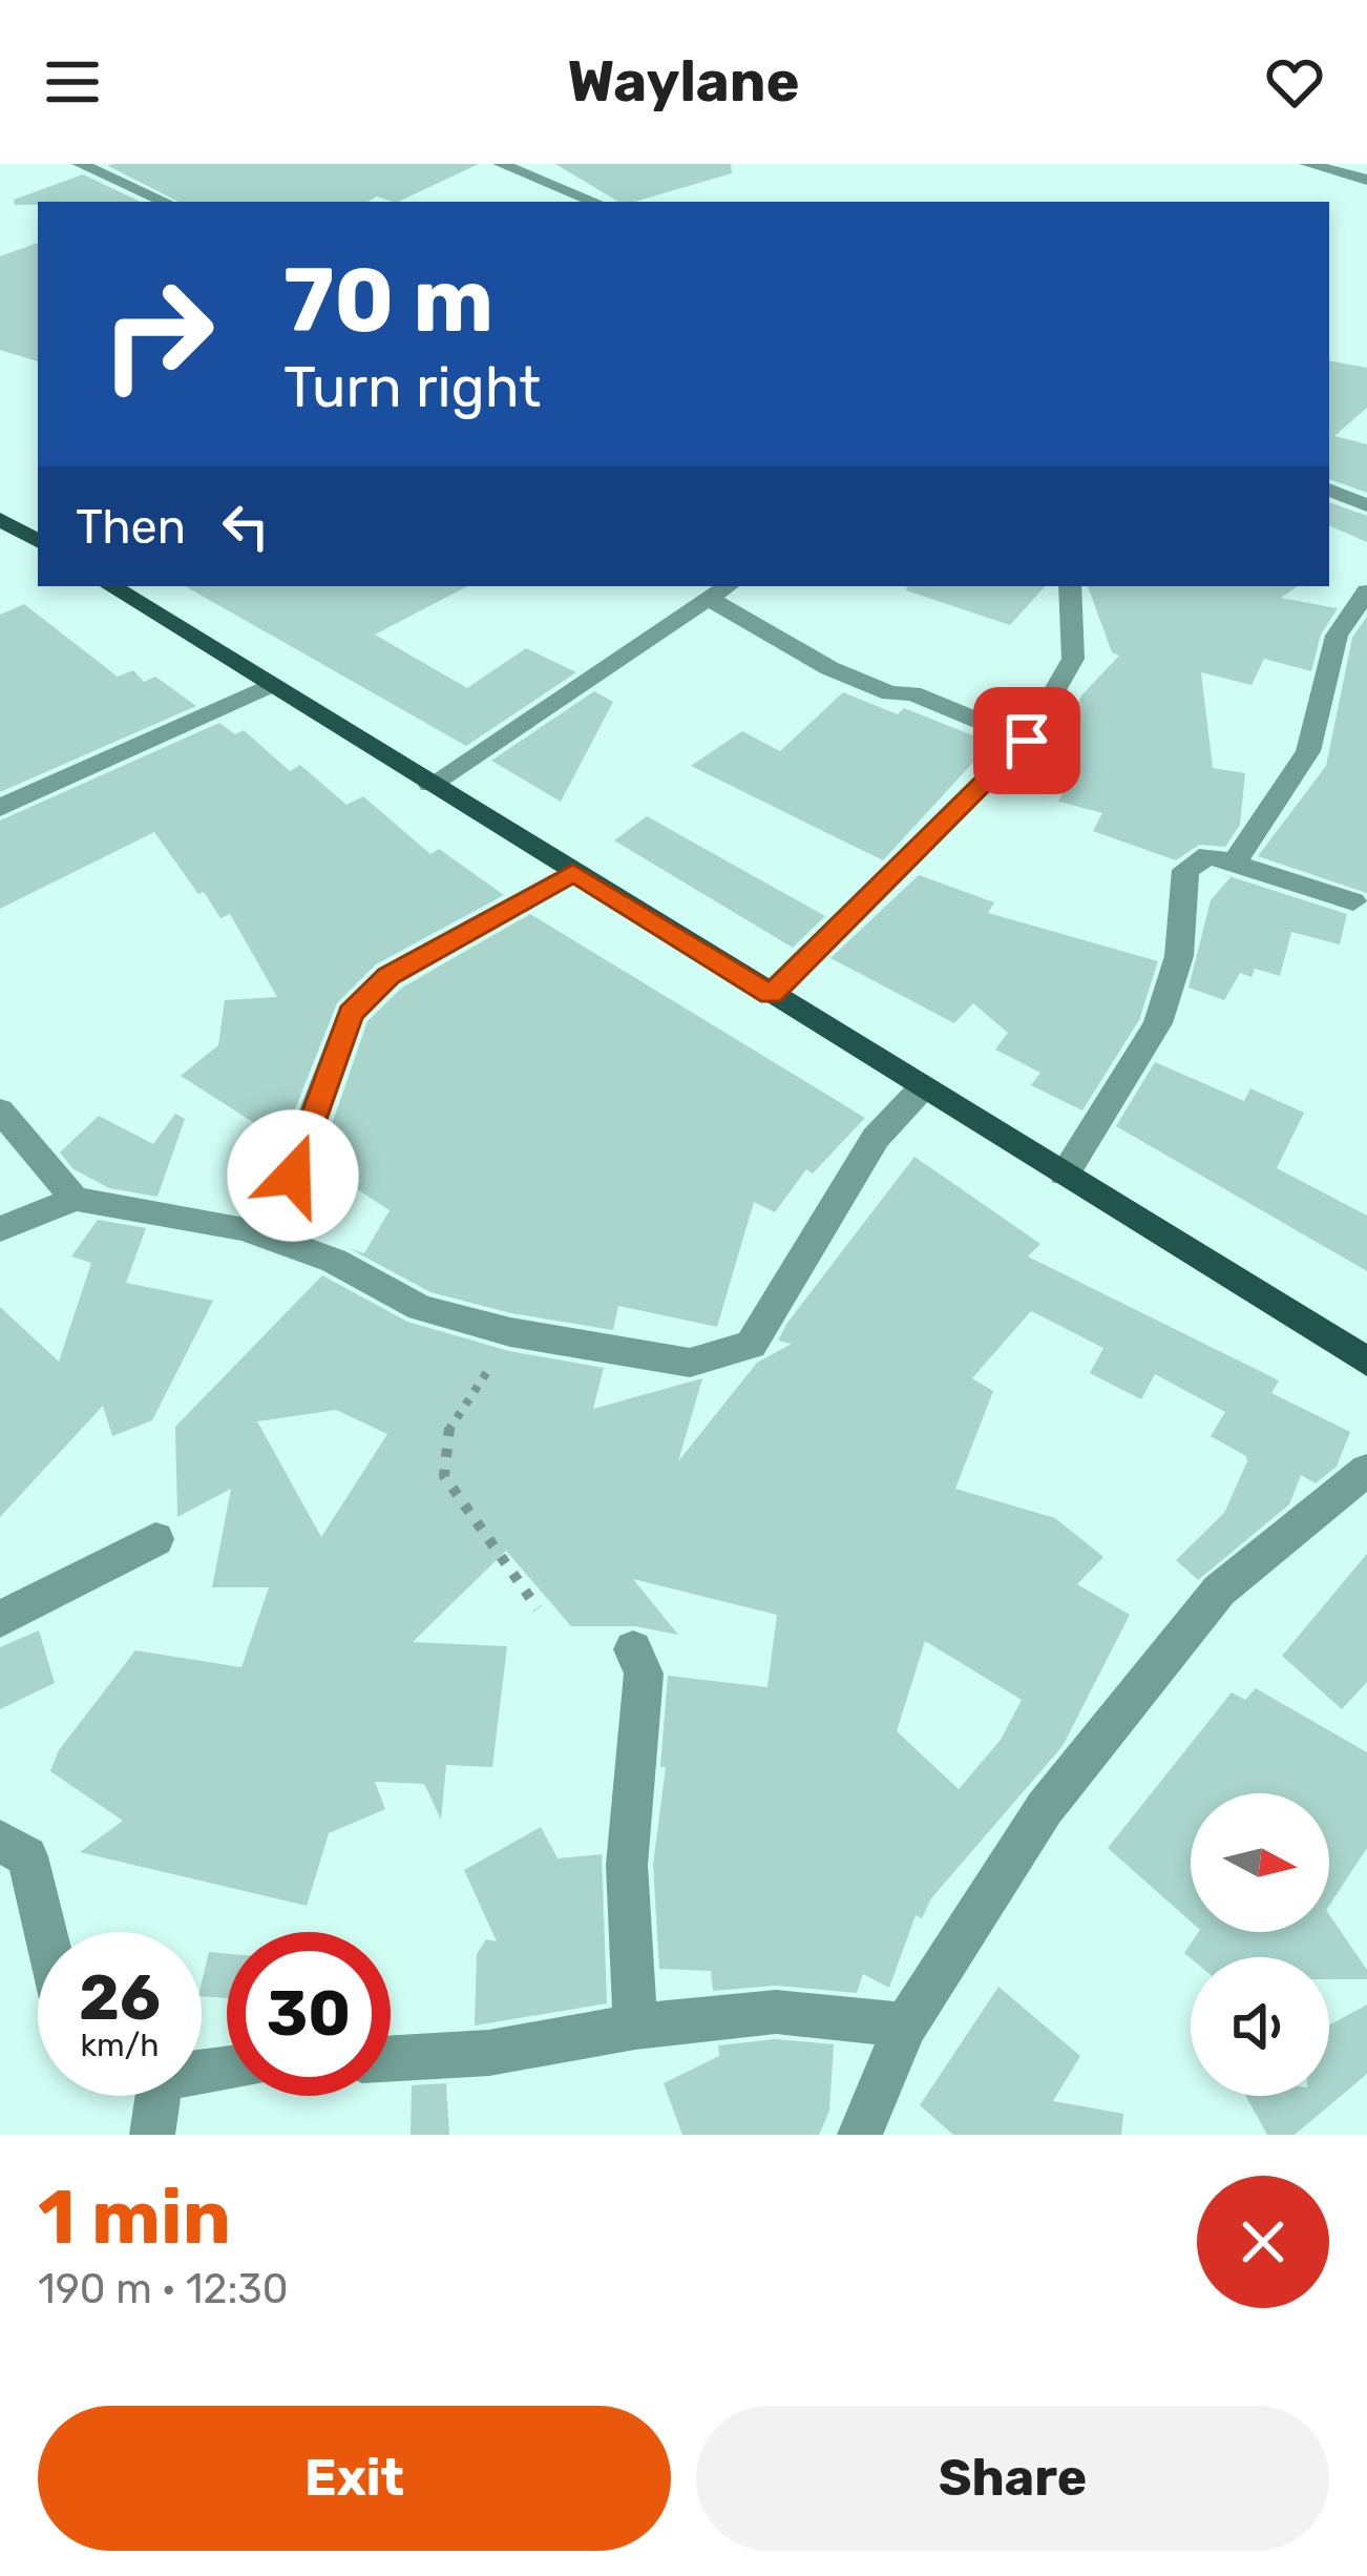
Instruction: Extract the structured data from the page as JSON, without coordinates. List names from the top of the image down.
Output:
{
  "north": "right",
  "page": {
    "header": "Waylane",
    "turn": ["70 m", "Turn right"],
    "then": "Then",
    "speed": "26 km/h",
    "limit": "30",
    "heading": ["1 min", "190 m · 12:30"],
    "buttons": ["Exit", "Share"]
  }
}
